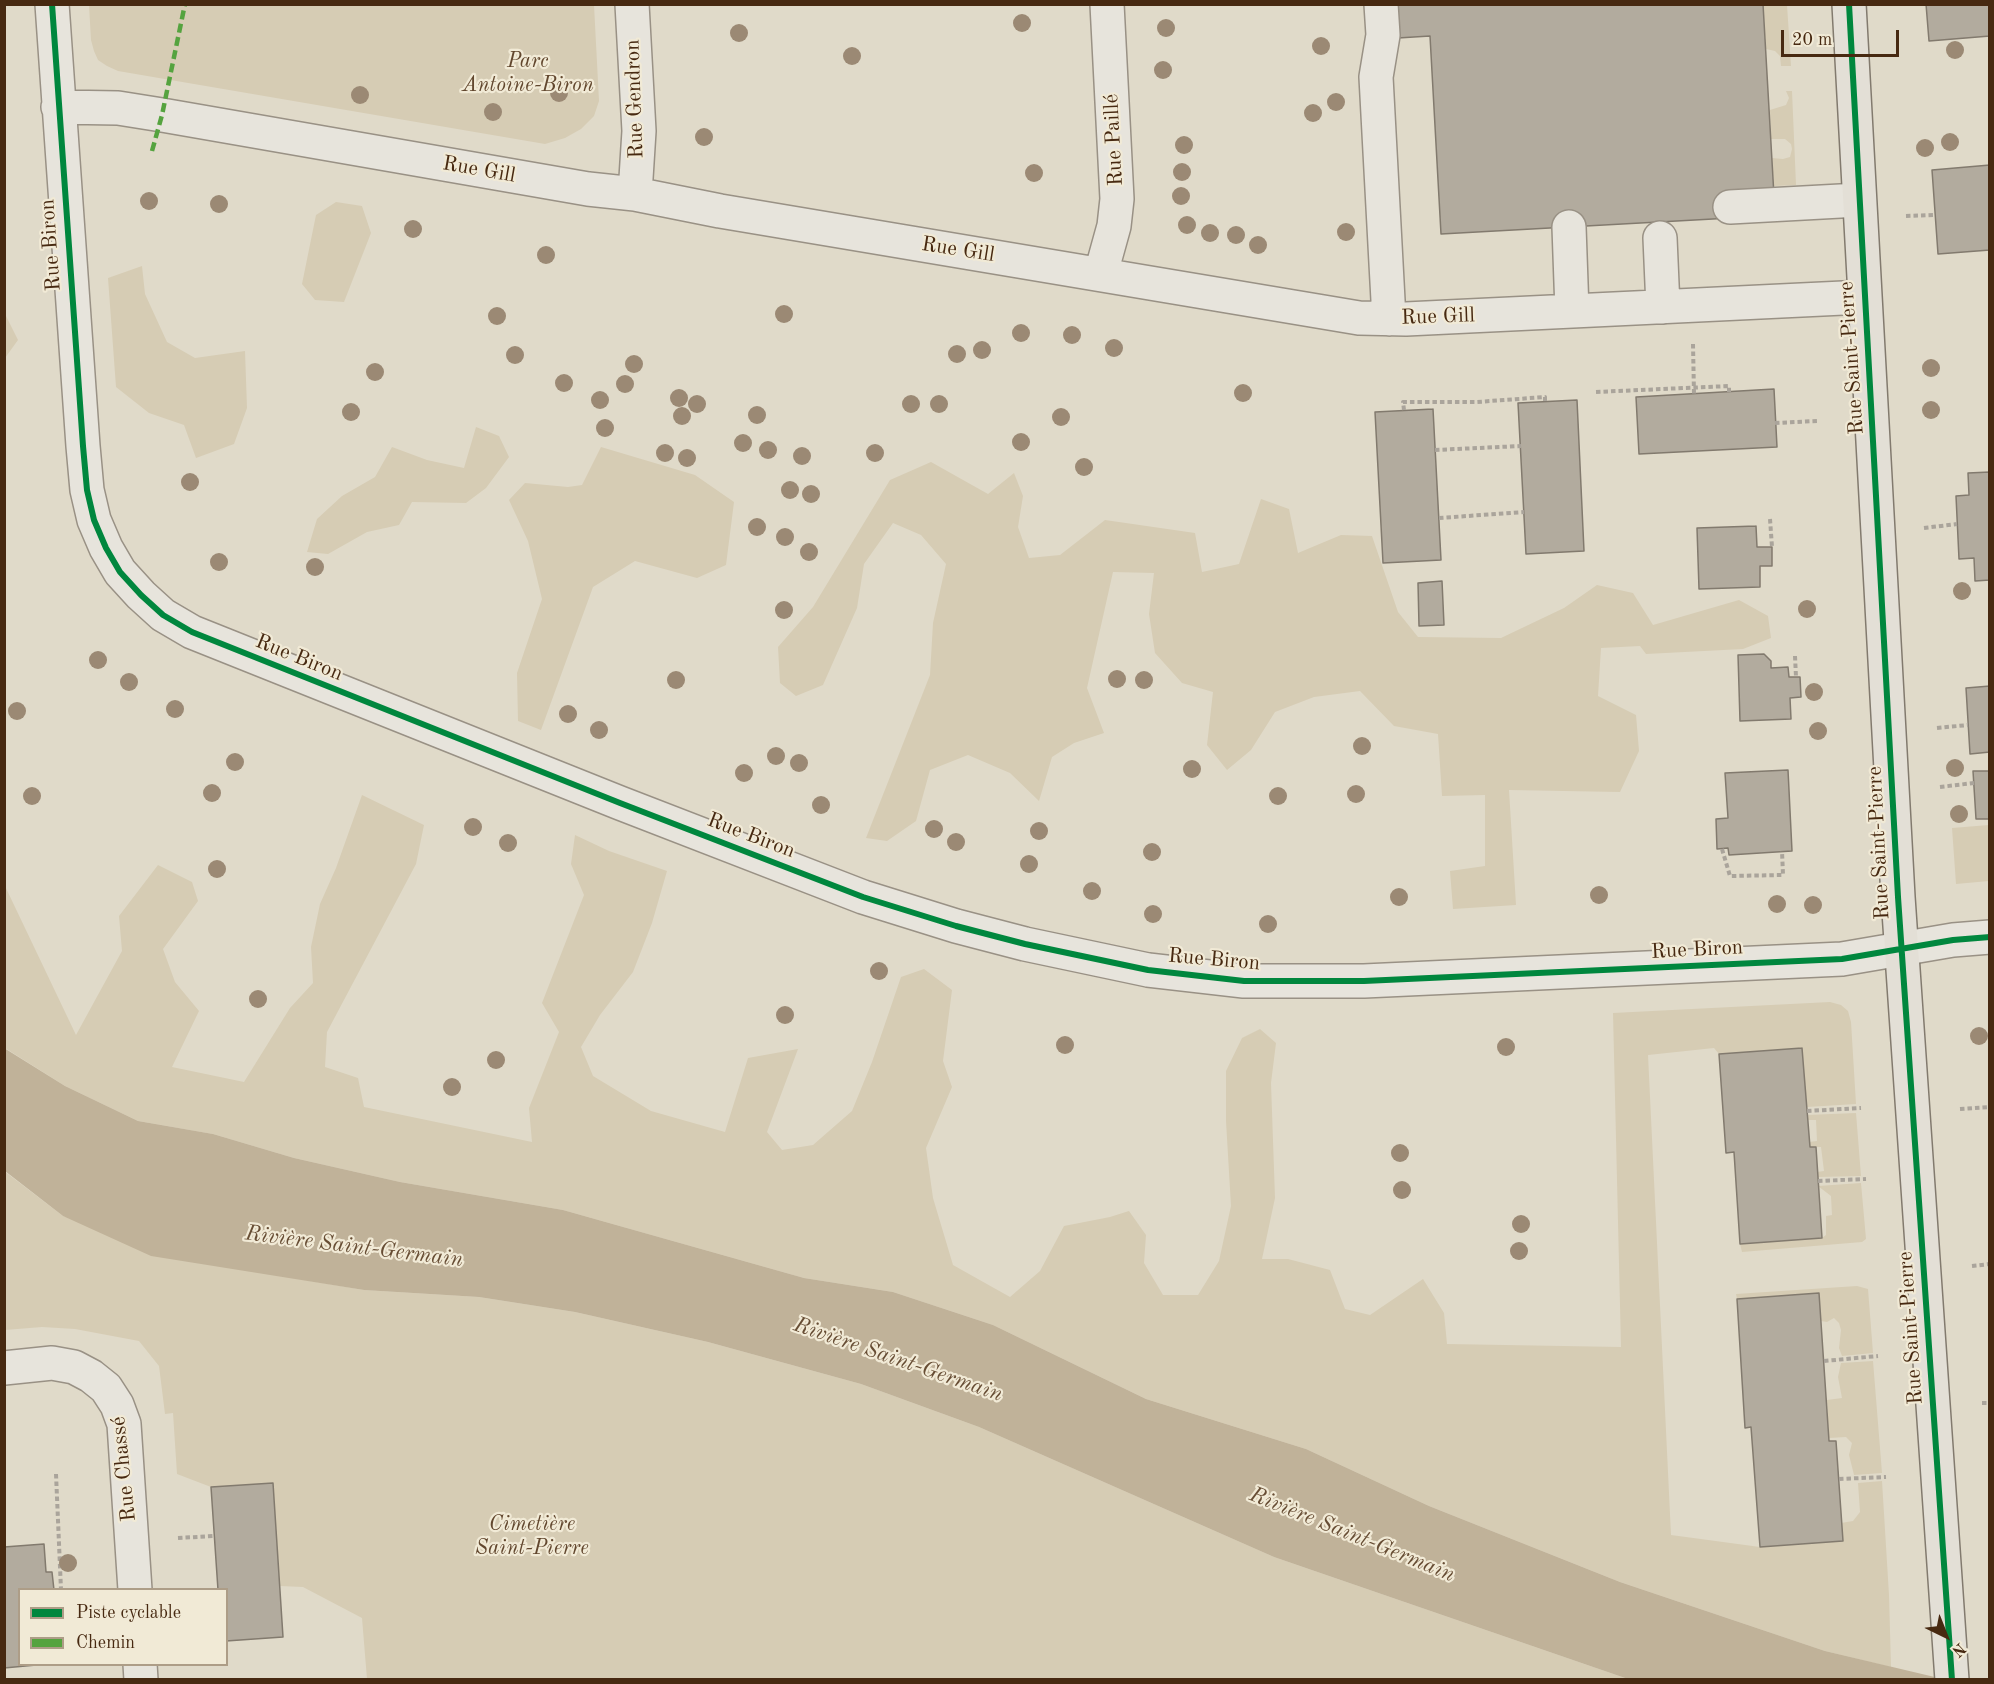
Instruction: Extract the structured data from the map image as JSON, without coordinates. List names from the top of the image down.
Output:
{
  "streets": {
    "main road": ["Rue Saint-Pierre"],
    "street": [
      "Rue Gendron",
      "Rue Paillé",
      "Rue Gill",
      "Rue Biron",
      "Rue Chassé"
    ]
  },
  "crossings": [
    ["Rue Gendron", "Rue Gill"],
    ["Rue Paillé", "Rue Gill"],
    ["Rue Gill", "Rue Biron"],
    ["Rue Gill", "Rue Saint-Pierre"],
    ["Rue Biron", "Rue Saint-Pierre"]
  ],
  "water": ["Rivière Saint-Germain"],
  "parks": ["Parc Antoine-Biron", "Cimetière Saint-Pierre"],
  "legend": ["Piste cyclable", "Chemin"],
  "scale_bar": "20 m",
  "north": "bottom right"
}
